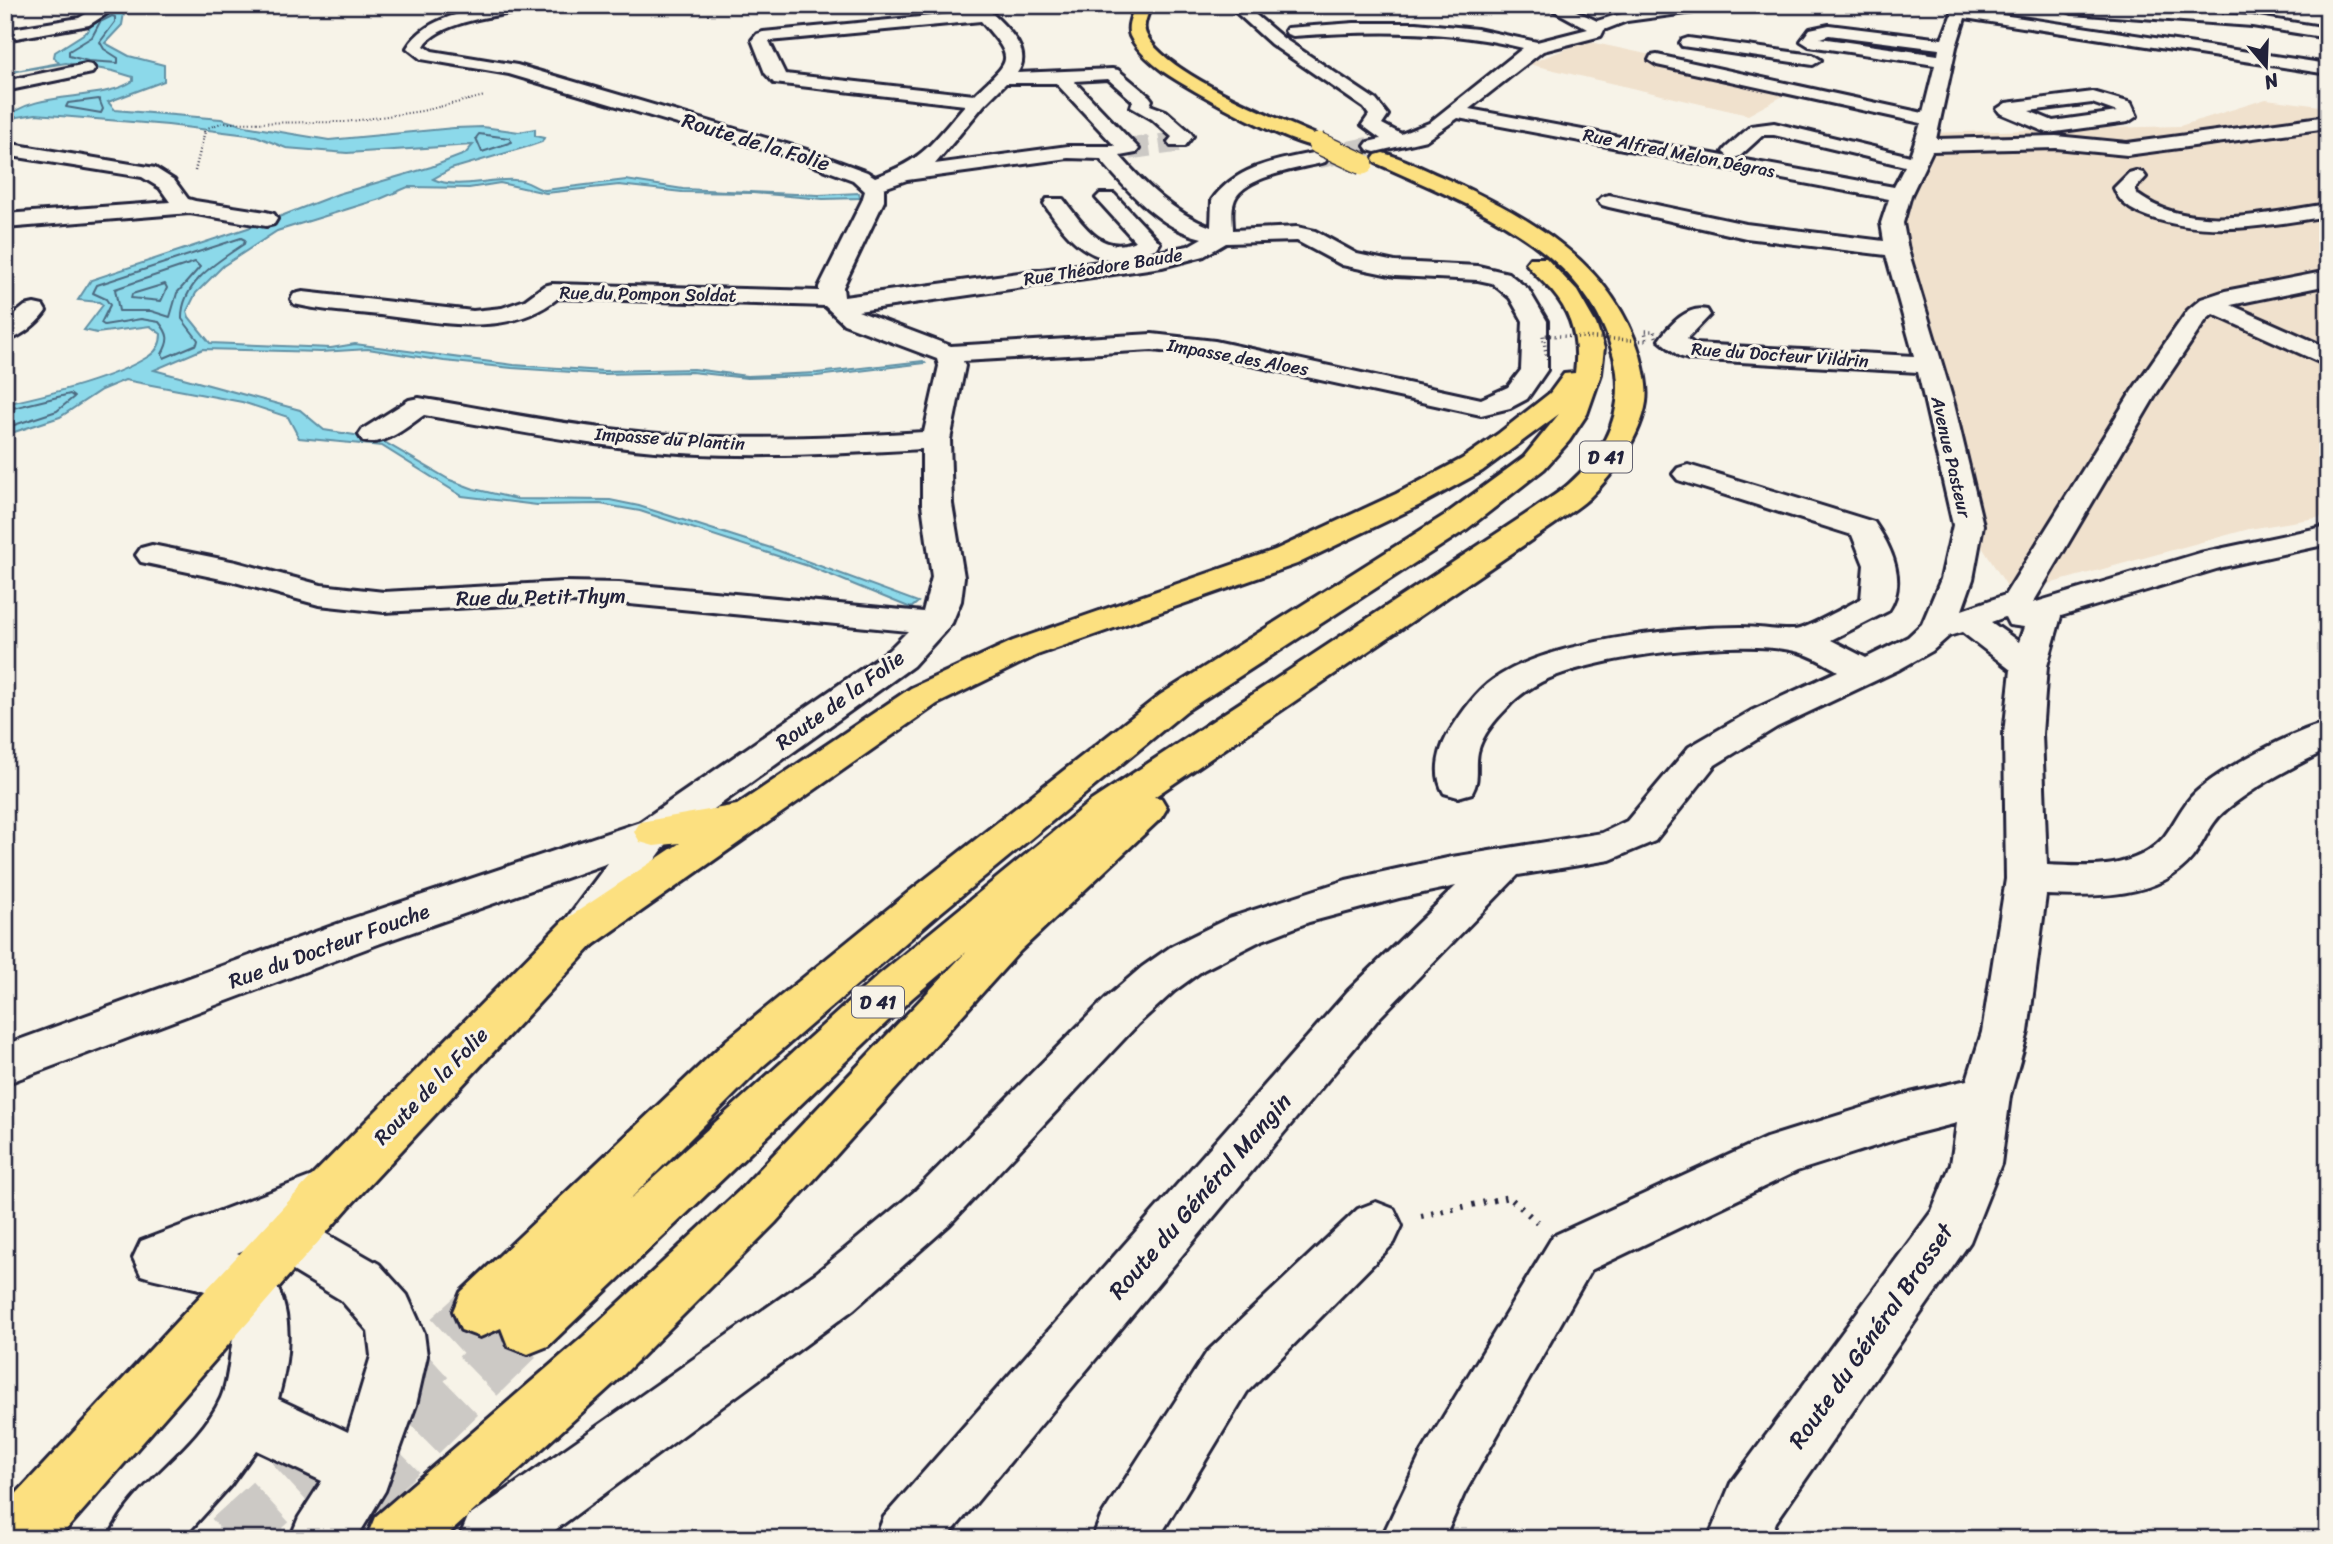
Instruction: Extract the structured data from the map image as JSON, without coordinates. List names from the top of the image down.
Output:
{
  "streets": {
    "main road": ["Route de la Folie", "D 41"],
    "street": [
      "Rue Alfred Melon Dégras",
      "Rue Théodore Baude",
      "Rue du Pompon Soldat",
      "Rue du Docteur Vildrin",
      "Impasse des Aloes",
      "Impasse du Plantin",
      "Avenue Pasteur",
      "Rue du Petit Thym",
      "Rue du Docteur Fouche",
      "Route du Général Mangin",
      "Route du Général Brosset"
    ]
  },
  "crossings": [
    ["Route de la Folie", "Impasse des Aloes"],
    ["Route de la Folie", "Impasse du Plantin"],
    ["Route de la Folie", "Rue du Petit Thym"],
    ["Route de la Folie", "Rue du Docteur Fouche"],
    ["Rue Alfred Melon Dégras", "Avenue Pasteur"],
    ["Rue Théodore Baude", "Rue du Pompon Soldat"],
    ["Rue Théodore Baude", "Impasse des Aloes"],
    ["Rue du Docteur Vildrin", "Avenue Pasteur"]
  ],
  "north": "bottom"
}
